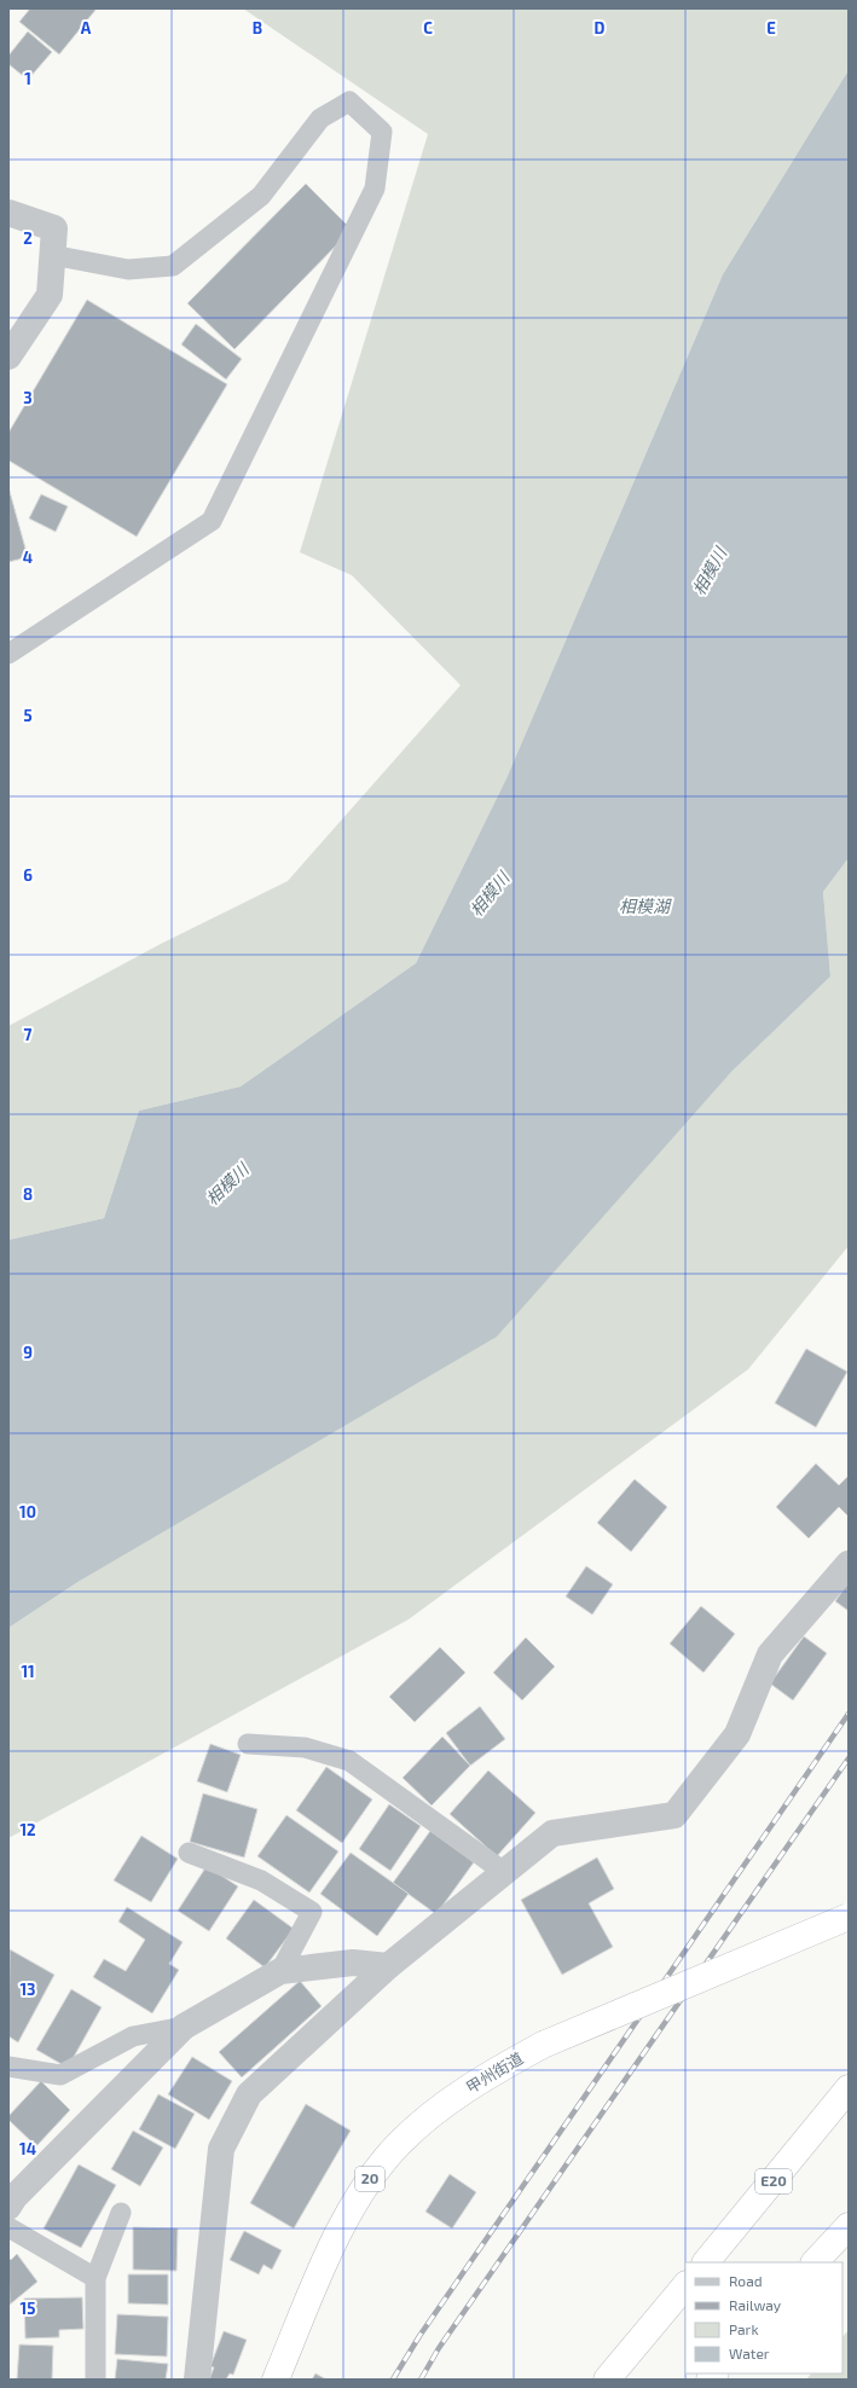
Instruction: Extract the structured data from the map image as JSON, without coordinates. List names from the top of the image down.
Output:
{
  "streets": {
    "highway": ["甲州街道", "20", "E20"]
  },
  "water": ["相模川", "相模湖"],
  "legend": [
    "Road",
    "Railway",
    "Park",
    "Water"
  ],
  "grid": {
    "columns": [
      "A",
      "B",
      "C",
      "D",
      "E"
    ],
    "rows": [
      "1",
      "2",
      "3",
      "4",
      "5",
      "6",
      "7",
      "8",
      "9",
      "10",
      "11",
      "12",
      "13",
      "14",
      "15"
    ]
  }
}
